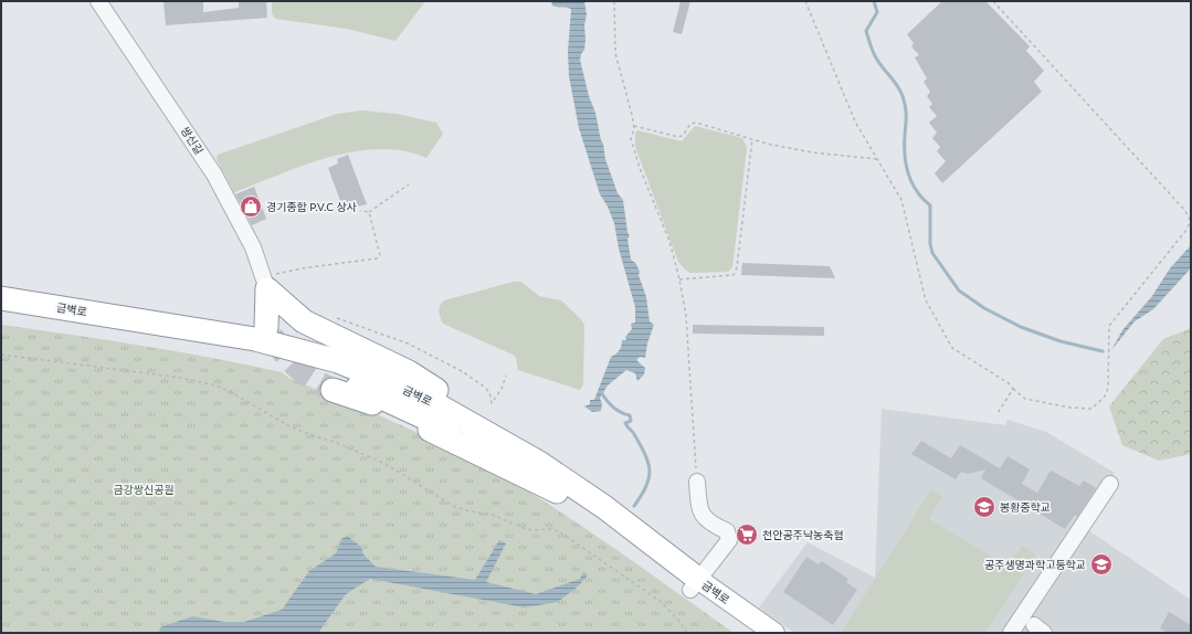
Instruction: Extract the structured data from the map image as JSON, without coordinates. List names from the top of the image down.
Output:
{
  "streets": {
    "highway": ["금벽로"],
    "street": ["쌍신길"]
  },
  "parks": ["금강쌍신공원"],
  "places": {
    "shop": ["경기종합 P.V.C 상사"],
    "school or university": ["봉황중학교", "공주생명과학고등학교"],
    "supermarket": ["천안공주낙농축협"]
  }
}
